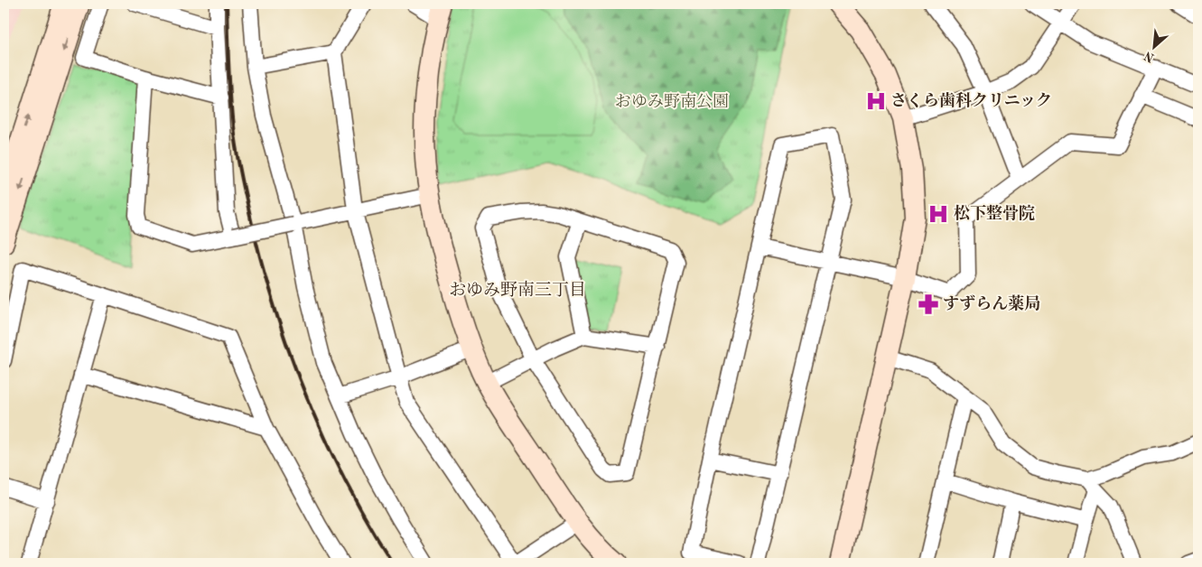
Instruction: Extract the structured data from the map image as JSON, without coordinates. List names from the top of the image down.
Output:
{
  "districts": ["おゆみ野南三丁目"],
  "parks": ["おゆみ野南公園"],
  "places": {
    "hospital": ["さくら歯科クリニック", "松下整骨院"],
    "pharmacy": ["すずらん薬局"]
  },
  "north": "bottom left"
}
